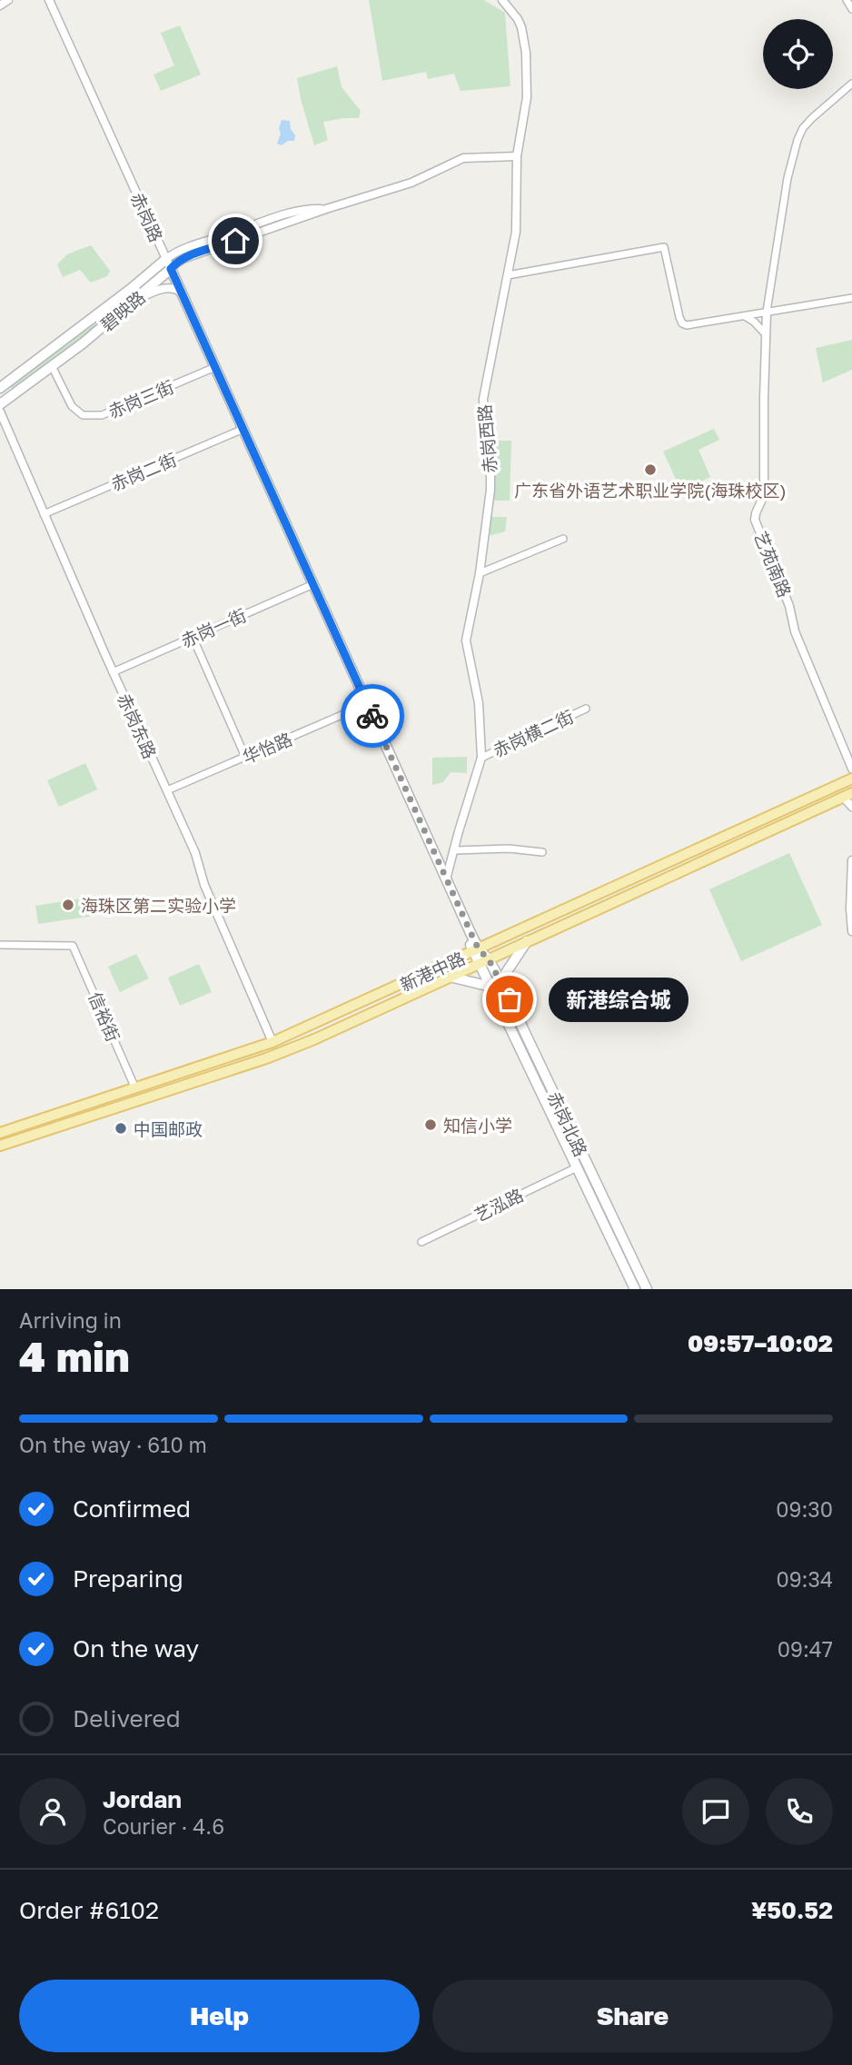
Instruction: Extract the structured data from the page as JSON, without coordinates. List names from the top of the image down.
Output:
{
  "streets": {
    "main road": [
      "赤岗路",
      "碧映路",
      "新港中路",
      "赤岗北路"
    ],
    "street": [
      "赤岗三街",
      "赤岗西路",
      "赤岗二街",
      "艺苑南路",
      "赤岗一街",
      "赤岗东路",
      "赤岗横二街",
      "华怡路",
      "信裕街",
      "艺泓路"
    ]
  },
  "crossings": [
    ["赤岗路", "碧映路"],
    ["赤岗路", "赤岗三街"],
    ["赤岗路", "赤岗西路"],
    ["赤岗路", "赤岗二街"],
    ["赤岗路", "赤岗一街"],
    ["赤岗路", "华怡路"],
    ["赤岗路", "新港中路"],
    ["赤岗路", "赤岗北路"],
    ["碧映路", "赤岗三街"],
    ["碧映路", "赤岗西路"],
    ["赤岗西路", "赤岗横二街"],
    ["赤岗二街", "赤岗东路"],
    ["赤岗一街", "赤岗东路"],
    ["赤岗东路", "华怡路"],
    ["赤岗东路", "新港中路"],
    ["新港中路", "信裕街"],
    ["新港中路", "赤岗北路"],
    ["赤岗北路", "艺泓路"]
  ],
  "places": [
    "广东省外语艺术职业学院(海珠校区)",
    "海珠区第二实验小学",
    "新港综合城",
    "知信小学",
    "中国邮政"
  ],
  "page": {
    "bubble": "新港综合城",
    "heading": ["4 min", "Arriving in", "09:57–10:02"],
    "panel": [
      "Jordan",
      "Courier · 4.6",
      "Order #6102",
      "¥50.52"
    ],
    "bar": "On the way · 610 m",
    "list": [
      ["Confirmed", "09:30"],
      ["Preparing", "09:34"],
      ["On the way", "09:47"],
      "Delivered"
    ],
    "buttons": ["Help", "Share"]
  }
}
